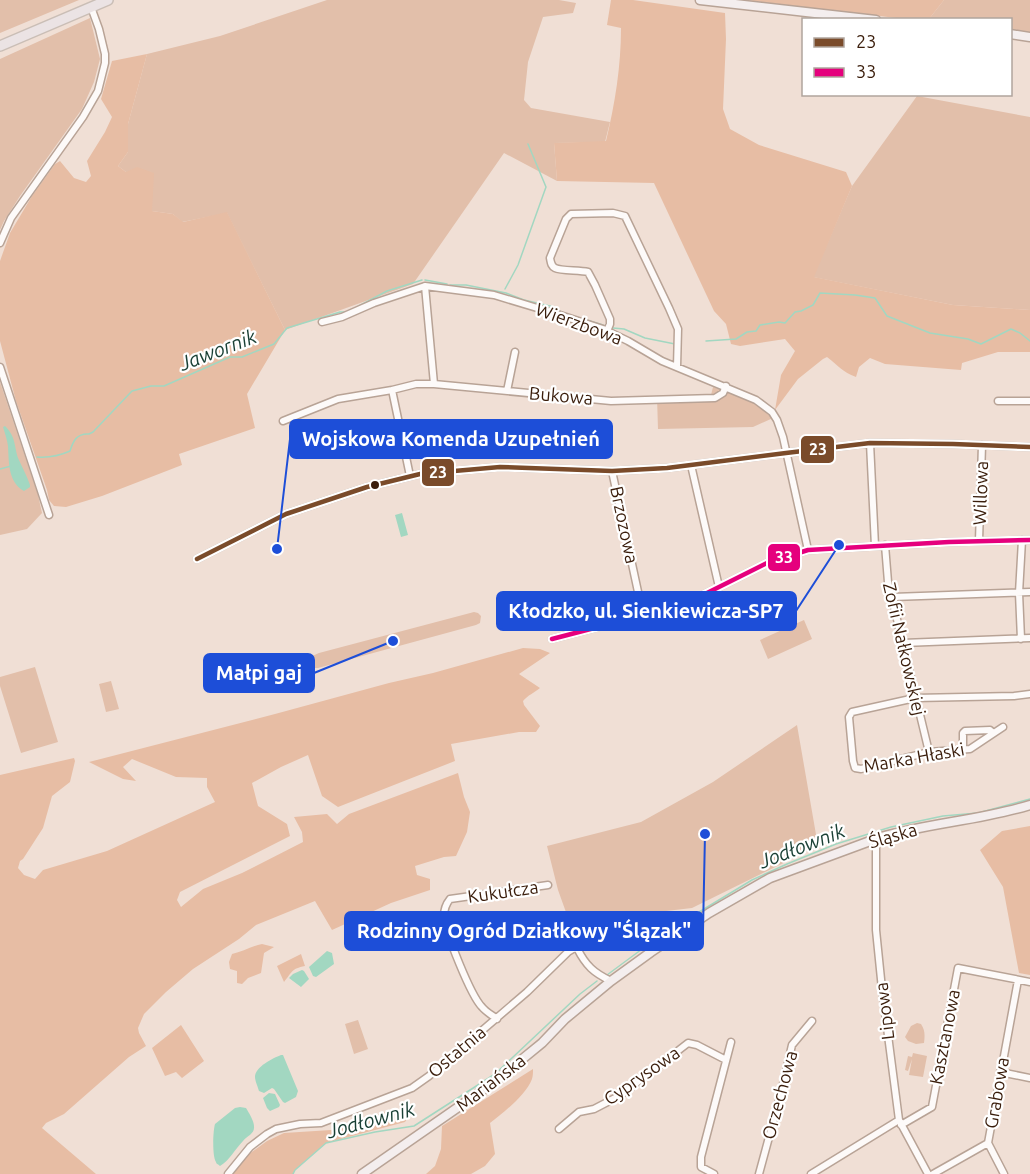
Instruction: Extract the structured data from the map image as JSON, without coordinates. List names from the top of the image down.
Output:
{
  "streets": {
    "street": [
      "Wierzbowa",
      "Bukowa",
      "Willowa",
      "Brzozowa",
      "Zofii Nałkowskiej",
      "Marka Hłaski",
      "Śląska",
      "Kukułcza",
      "Lipowa",
      "Kasztanowa",
      "Ostatnia",
      "Cyprysowa",
      "Mariańska",
      "Grabowa",
      "Orzechowa"
    ]
  },
  "crossings": [
    ["Wierzbowa", "Bukowa"],
    ["Zofii Nałkowskiej", "Marka Hłaski"],
    ["Śląska", "Lipowa"],
    ["Śląska", "Mariańska"],
    ["Kukułcza", "Ostatnia"],
    ["Lipowa", "Kasztanowa"],
    ["Lipowa", "Grabowa"],
    ["Kasztanowa", "Grabowa"]
  ],
  "water": ["Jawornik", "Jodłownik"],
  "places": [
    "Kłodzko, ul. Sienkiewicza-SP7",
    "Wojskowa Komenda Uzupełnień",
    "Małpi gaj",
    "Rodzinny Ogród Działkowy \"Ślązak\""
  ],
  "lines": ["transit line 23", "transit line 33"],
  "legend": ["23", "33"]
}
